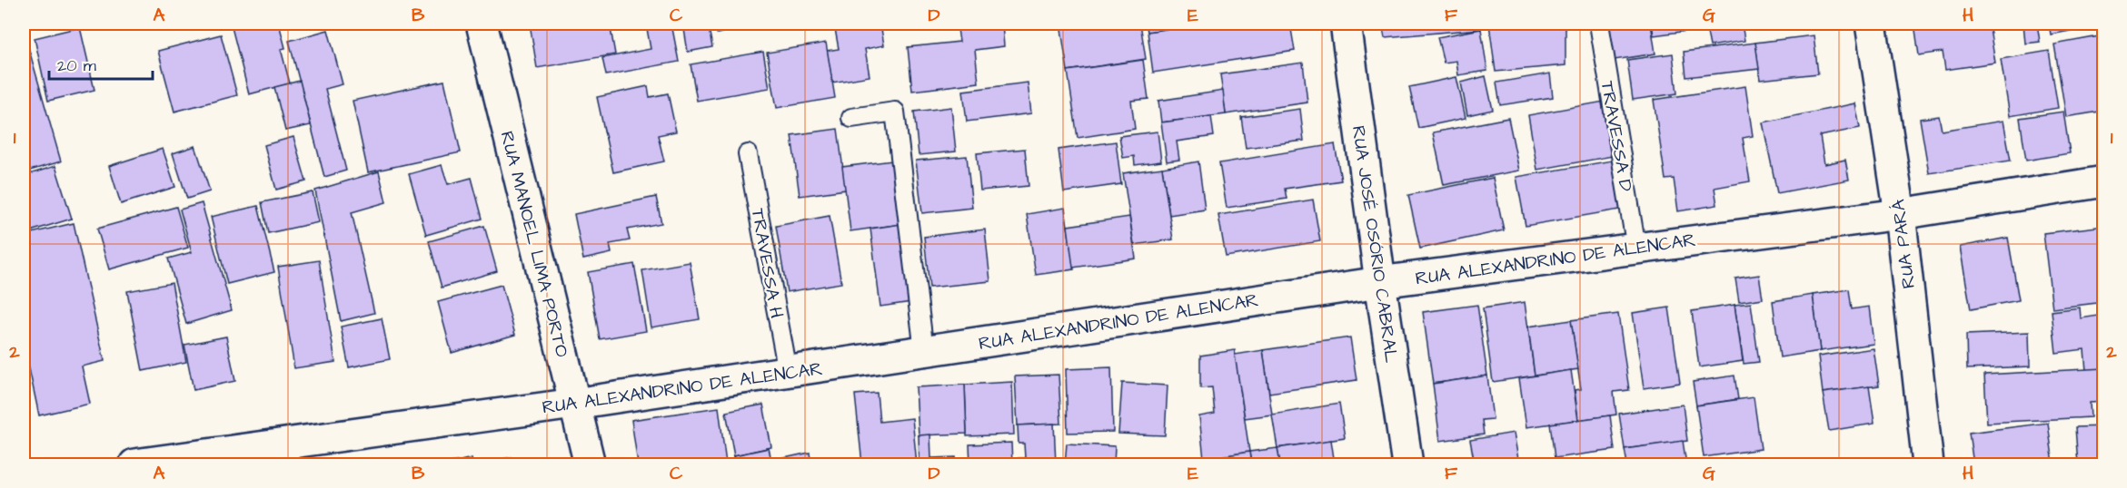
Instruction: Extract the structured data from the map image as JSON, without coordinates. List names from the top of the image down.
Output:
{
  "streets": {
    "street": [
      "RUA MANOEL LIMA PORTO",
      "RUA JOSÉ OSÓRIO CABRAL",
      "RUA PARÁ",
      "RUA ALEXANDRINO DE ALENCAR"
    ],
    "lane": ["TRAVESSA D", "TRAVESSA H"]
  },
  "crossings": [
    ["TRAVESSA D", "RUA ALEXANDRINO DE ALENCAR"],
    ["RUA MANOEL LIMA PORTO", "RUA ALEXANDRINO DE ALENCAR"],
    ["RUA JOSÉ OSÓRIO CABRAL", "RUA ALEXANDRINO DE ALENCAR"],
    ["RUA PARÁ", "RUA ALEXANDRINO DE ALENCAR"],
    ["RUA ALEXANDRINO DE ALENCAR", "TRAVESSA H"]
  ],
  "scale_bar": "20 m",
  "grid": {
    "columns": [
      "A",
      "B",
      "C",
      "D",
      "E",
      "F",
      "G",
      "H"
    ],
    "rows": ["1", "2"]
  }
}
